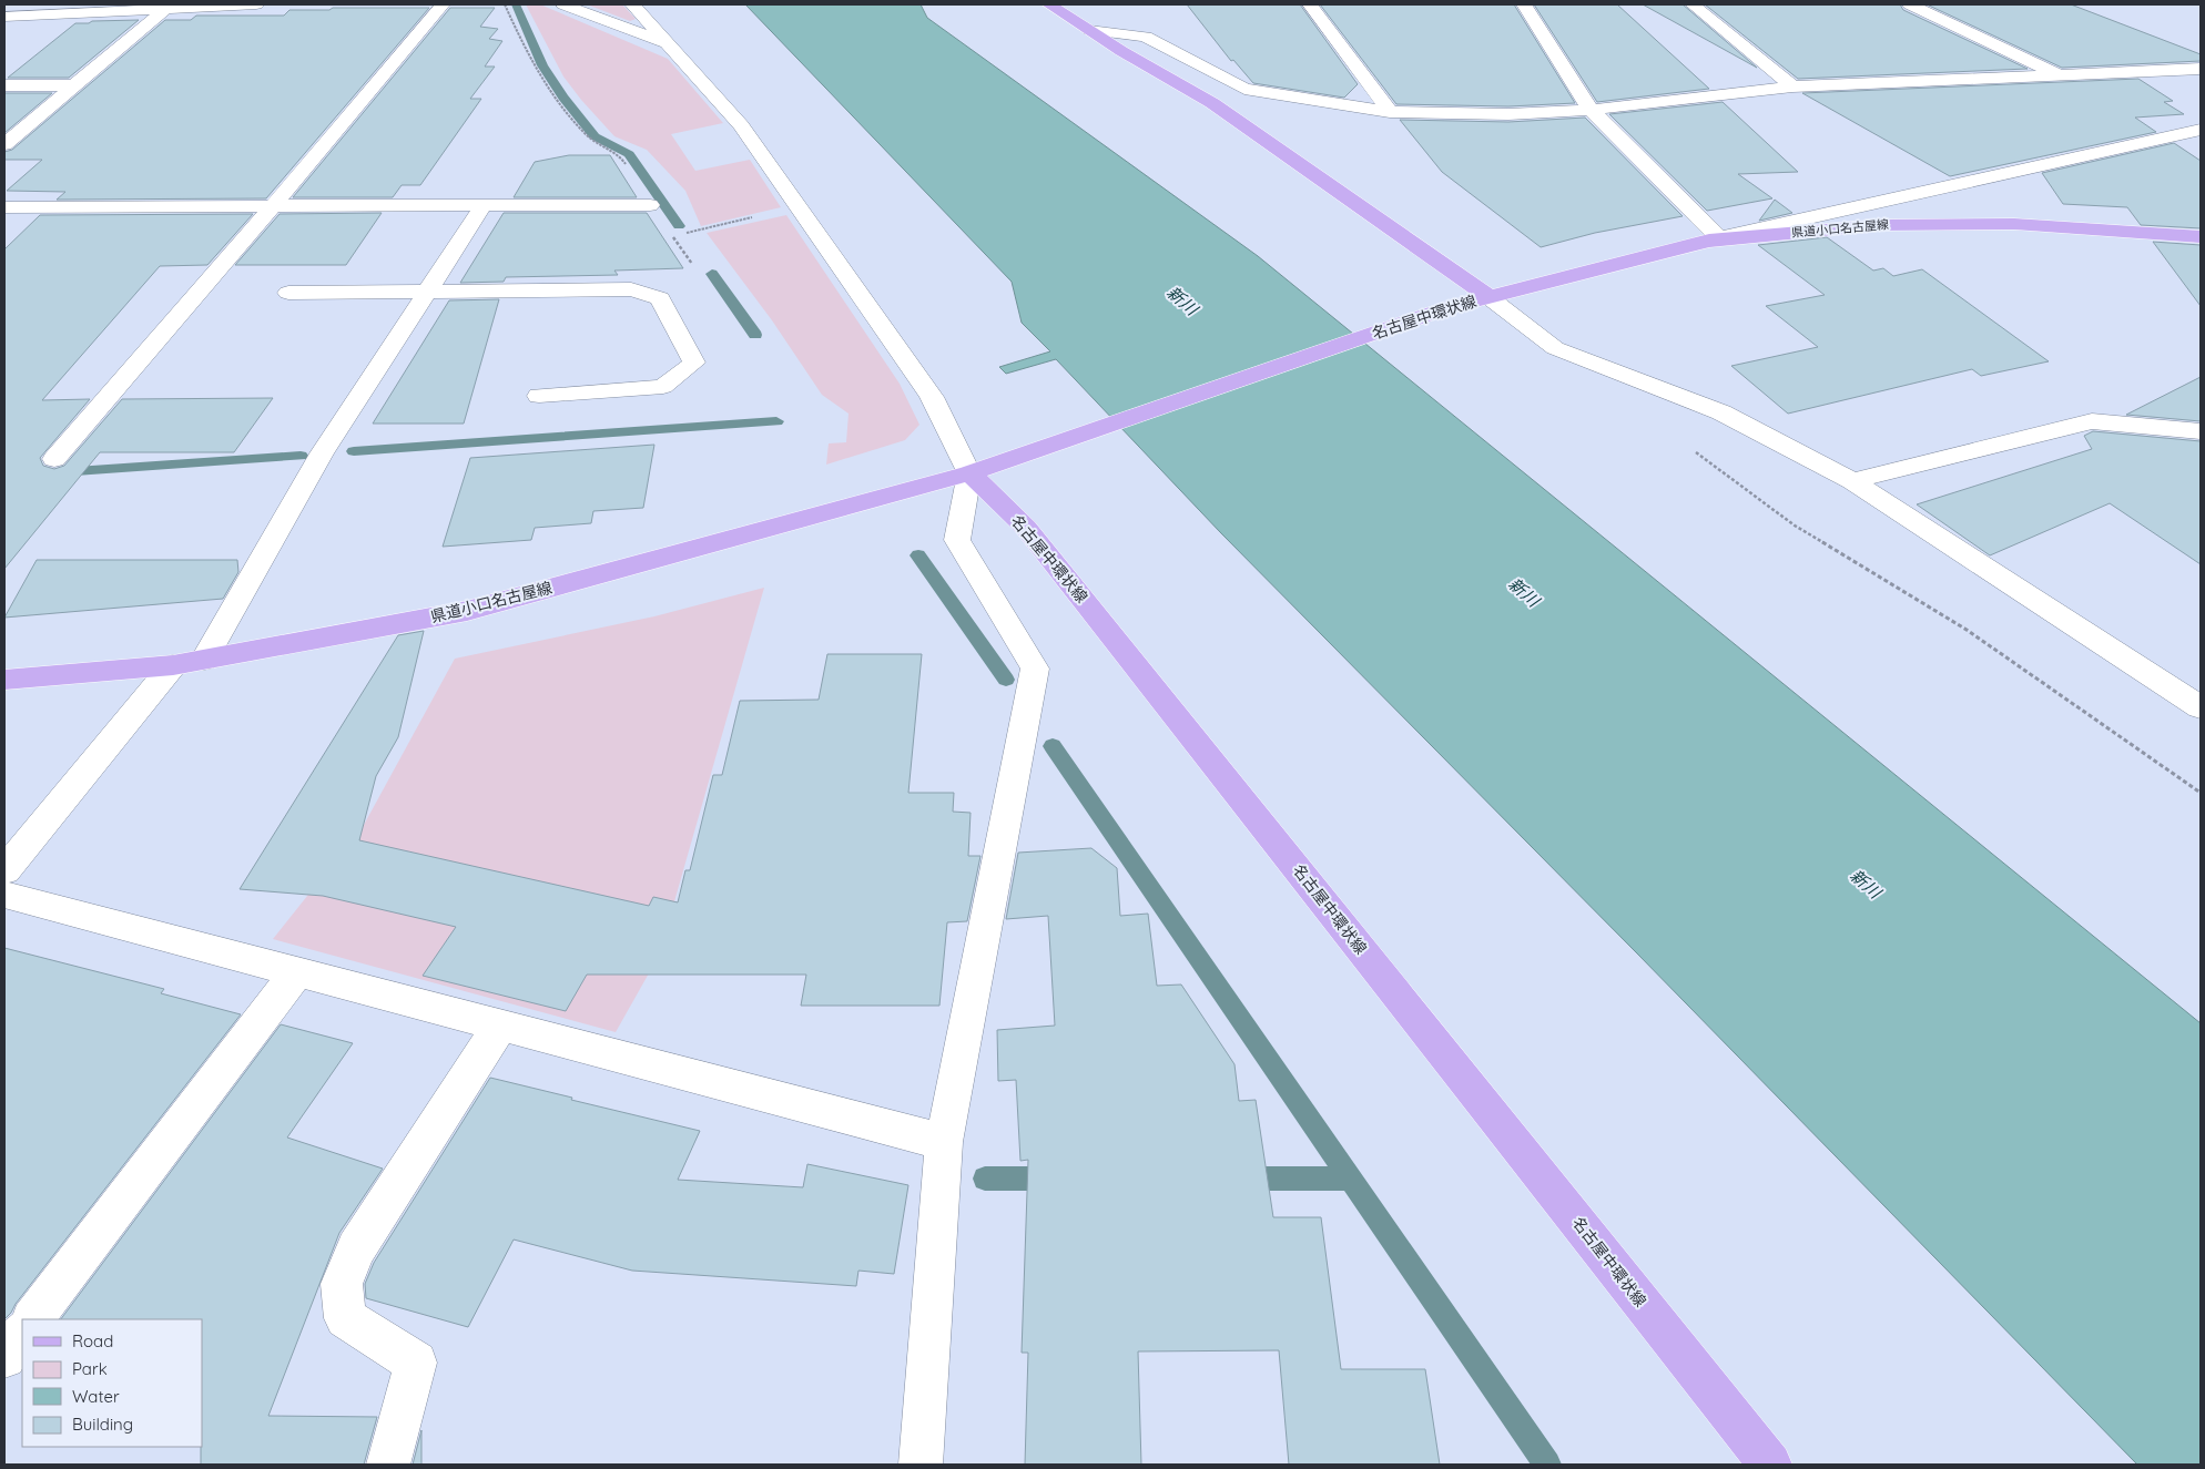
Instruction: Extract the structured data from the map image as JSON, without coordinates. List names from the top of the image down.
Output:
{
  "streets": {
    "main road": ["県道小口名古屋線", "名古屋中環状線"]
  },
  "crossings": [
    ["県道小口名古屋線", "名古屋中環状線"]
  ],
  "water": ["新川"],
  "legend": [
    "Road",
    "Park",
    "Water",
    "Building"
  ]
}
